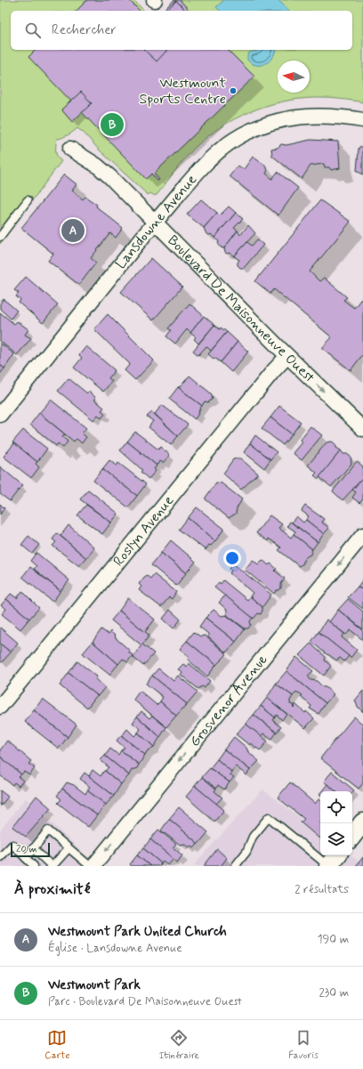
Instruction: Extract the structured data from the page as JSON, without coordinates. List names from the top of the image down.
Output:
{
  "streets": {
    "street": [
      "Lansdowne Avenue",
      "Boulevard De Maisonneuve Ouest",
      "Roslyn Avenue",
      "Grosvenor Avenue"
    ]
  },
  "crossings": [
    ["Lansdowne Avenue", "Boulevard De Maisonneuve Ouest"],
    ["Boulevard De Maisonneuve Ouest", "Roslyn Avenue"]
  ],
  "one_way": ["Grosvenor Avenue"],
  "places": ["Westmount Sports Centre"],
  "scale_bar": "20 m",
  "north": "left",
  "page": {
    "search": "Rechercher",
    "pins": ["B", "A"],
    "scale": "20 m",
    "heading": ["À proximité", "2 résultats"],
    "list": [
      {
        "mark": "A",
        "name": "Westmount Park United Church",
        "note": "Église · Lansdowne Avenue",
        "value": "190 m"
      },
      {
        "mark": "B",
        "name": "Westmount Park",
        "note": "Parc · Boulevard De Maisonneuve Ouest",
        "value": "230 m"
      }
    ],
    "nav": ["Carte", "Itinéraire", "Favoris"]
  }
}
